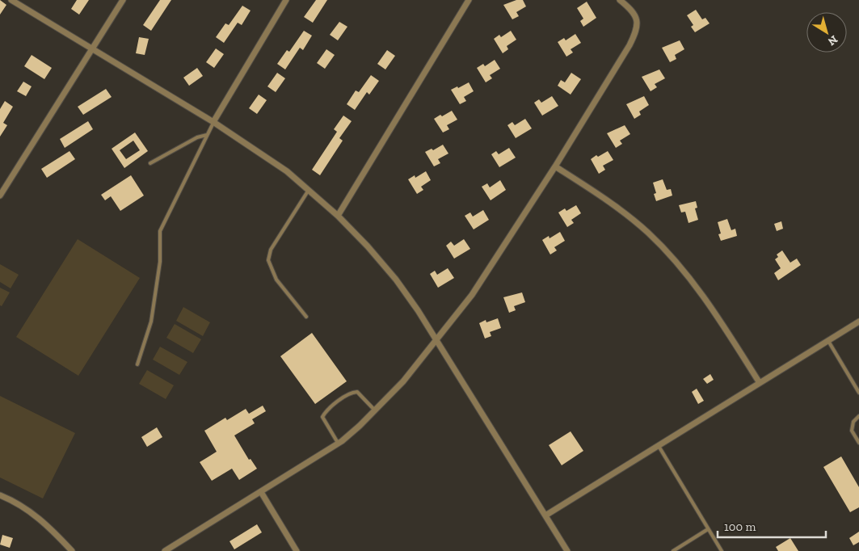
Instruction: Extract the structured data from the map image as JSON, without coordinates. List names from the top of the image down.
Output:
{
  "scale_bar": "100 m",
  "north": "bottom right"
}
